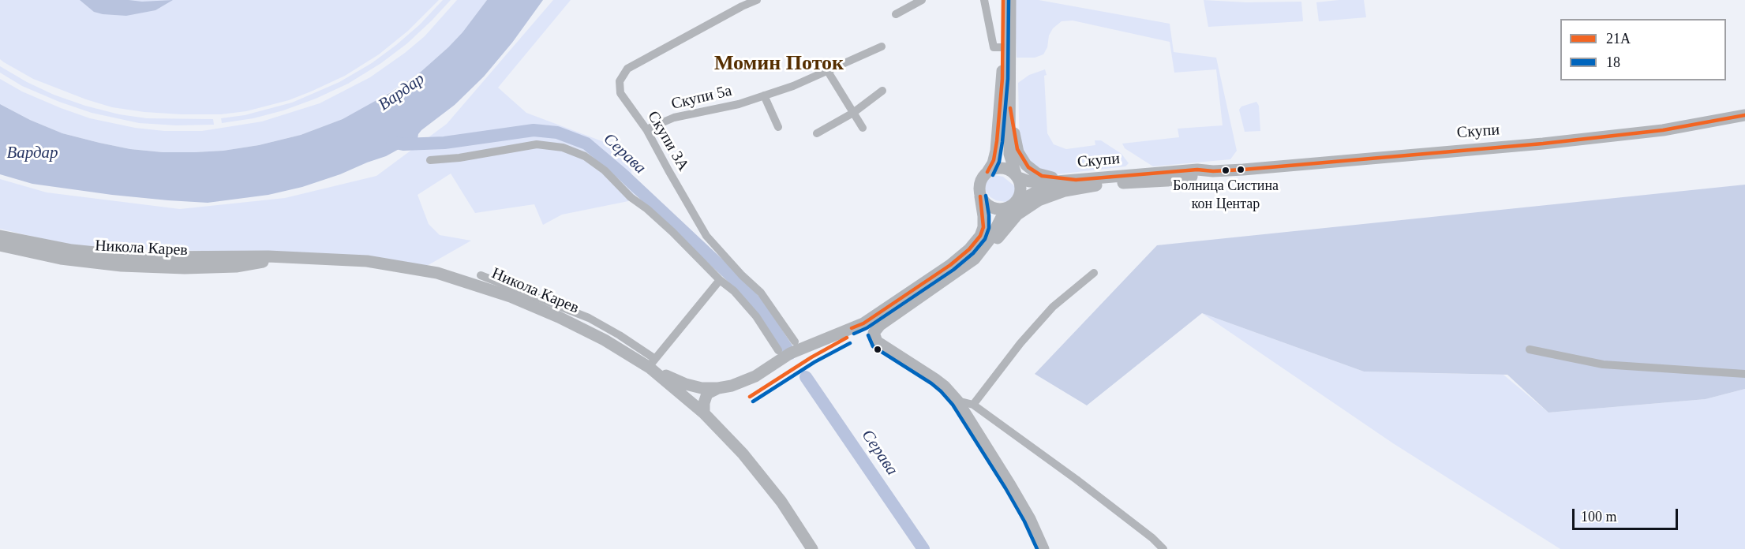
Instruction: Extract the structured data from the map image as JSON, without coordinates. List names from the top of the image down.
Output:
{
  "streets": {
    "street": [
      "Скупи 5а",
      "Скупи",
      "Скупи 3А",
      "Никола Карев"
    ]
  },
  "crossings": [
    ["Скупи 5а", "Скупи 3А"]
  ],
  "districts": ["Момин Поток"],
  "water": ["Вардар", "Серава"],
  "places": ["Болница Систина кон Центар"],
  "lines": ["transit line 21A", "transit line 18"],
  "legend": ["21A", "18"],
  "scale_bar": "100 m"
}
